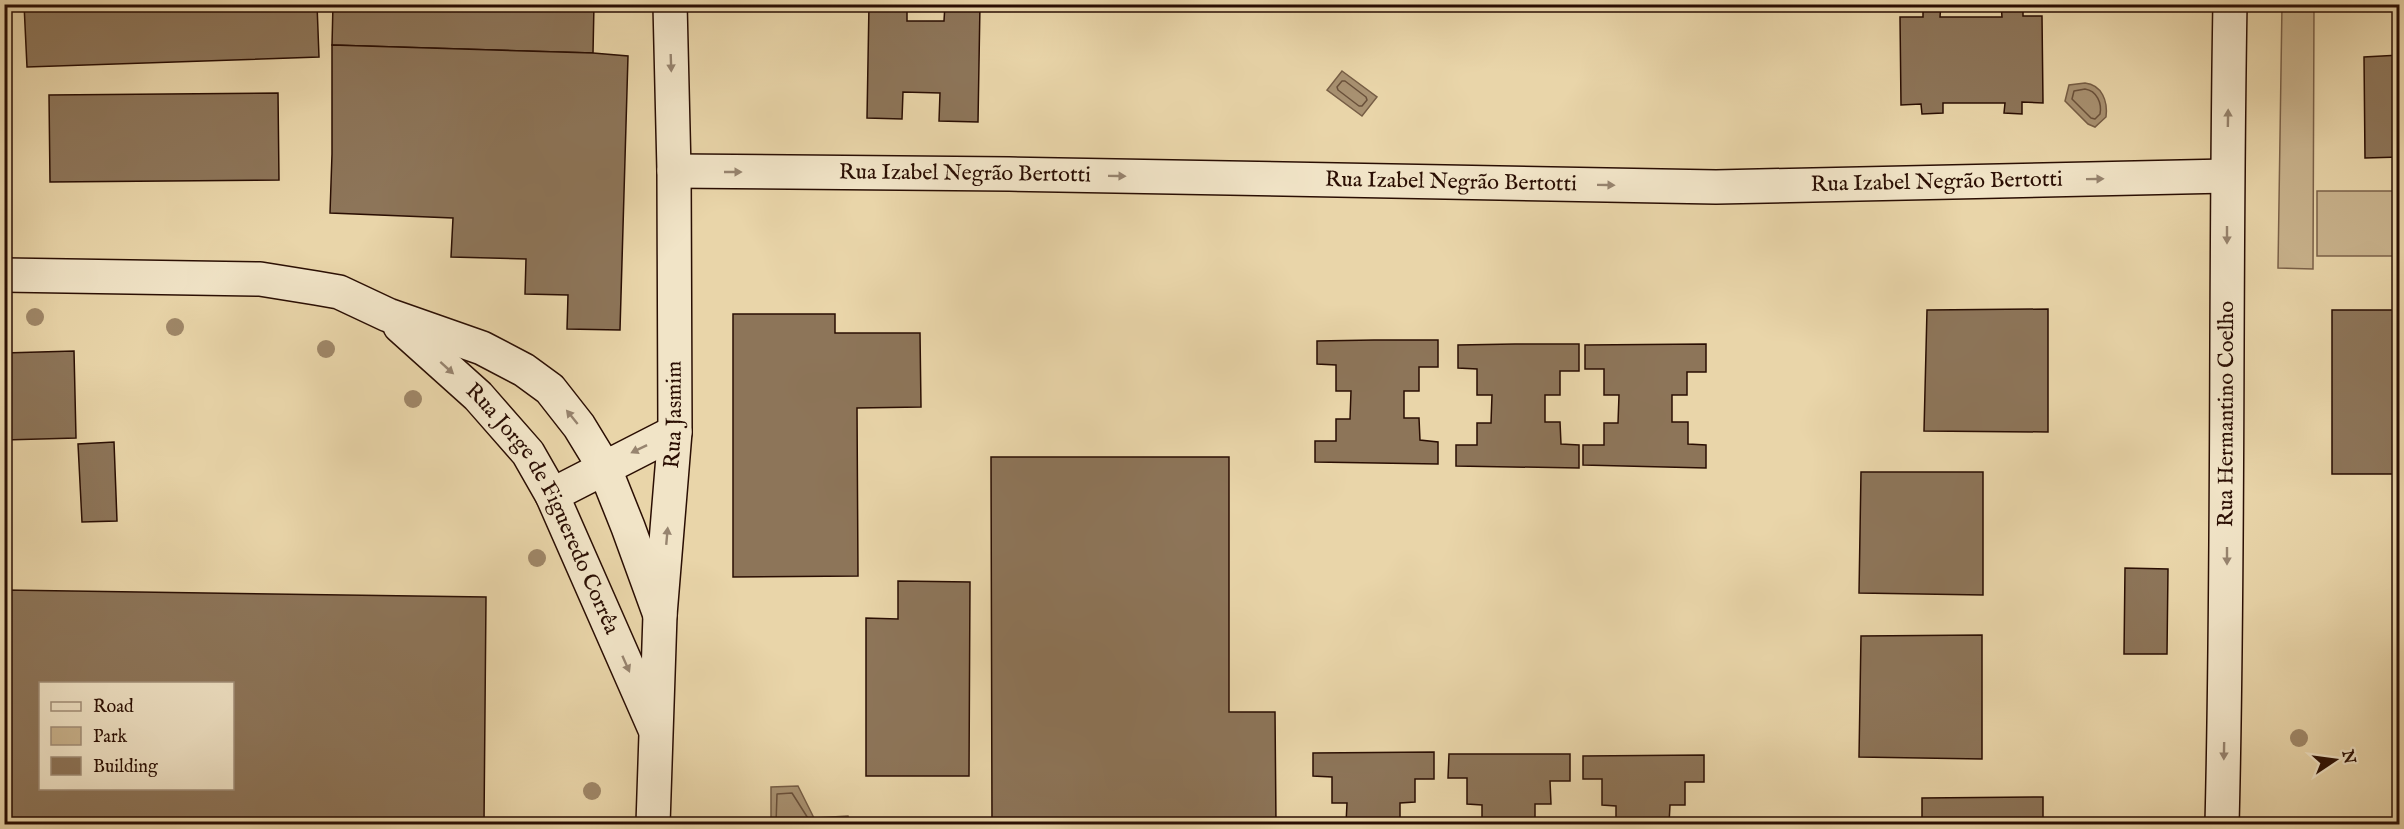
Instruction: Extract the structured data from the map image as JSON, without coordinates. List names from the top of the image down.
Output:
{
  "streets": {
    "main road": [
      "Rua Izabel Negrão Bertotti",
      "Rua Jasmim",
      "Rua Hermantino Coelho",
      "Rua Jorge de Figueredo Corrêa"
    ]
  },
  "crossings": [
    ["Rua Izabel Negrão Bertotti", "Rua Jasmim"],
    ["Rua Izabel Negrão Bertotti", "Rua Hermantino Coelho"],
    ["Rua Jasmim", "Rua Jorge de Figueredo Corrêa"]
  ],
  "one_way": ["Rua Izabel Negrão Bertotti"],
  "legend": ["Road", "Park", "Building"],
  "north": "right"
}
